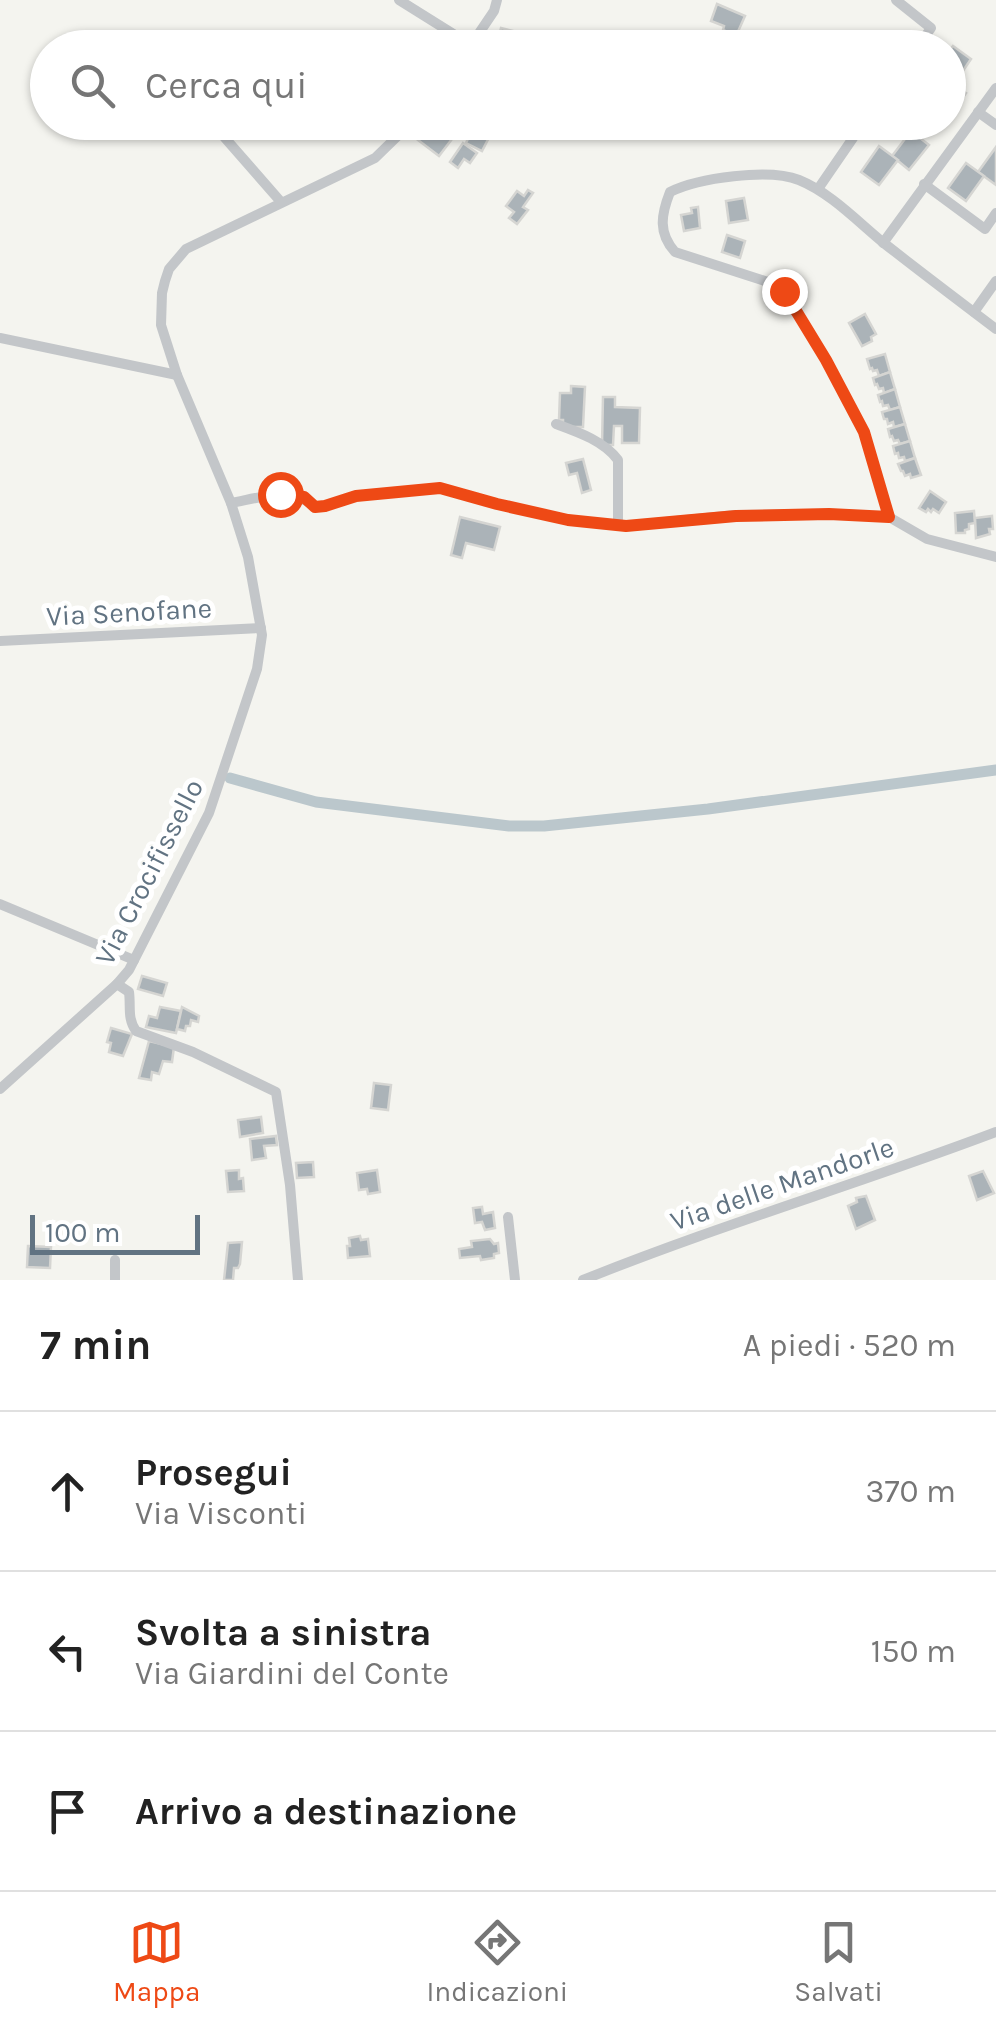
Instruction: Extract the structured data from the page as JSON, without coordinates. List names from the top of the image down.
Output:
{
  "streets": {
    "street": ["Via Senofane", "Via Crocifissello", "Via delle Mandorle"]
  },
  "crossings": [
    ["Via Senofane", "Via Crocifissello"]
  ],
  "scale_bar": "100 m",
  "page": {
    "search": "Cerca qui",
    "scale": "100 m",
    "heading": ["7 min", "A piedi · 520 m"],
    "list": [
      ["Prosegui", "Via Visconti", "370 m"],
      ["Svolta a sinistra", "Via Giardini del Conte", "150 m"],
      "Arrivo a destinazione"
    ],
    "nav": ["Mappa", "Indicazioni", "Salvati"]
  }
}
